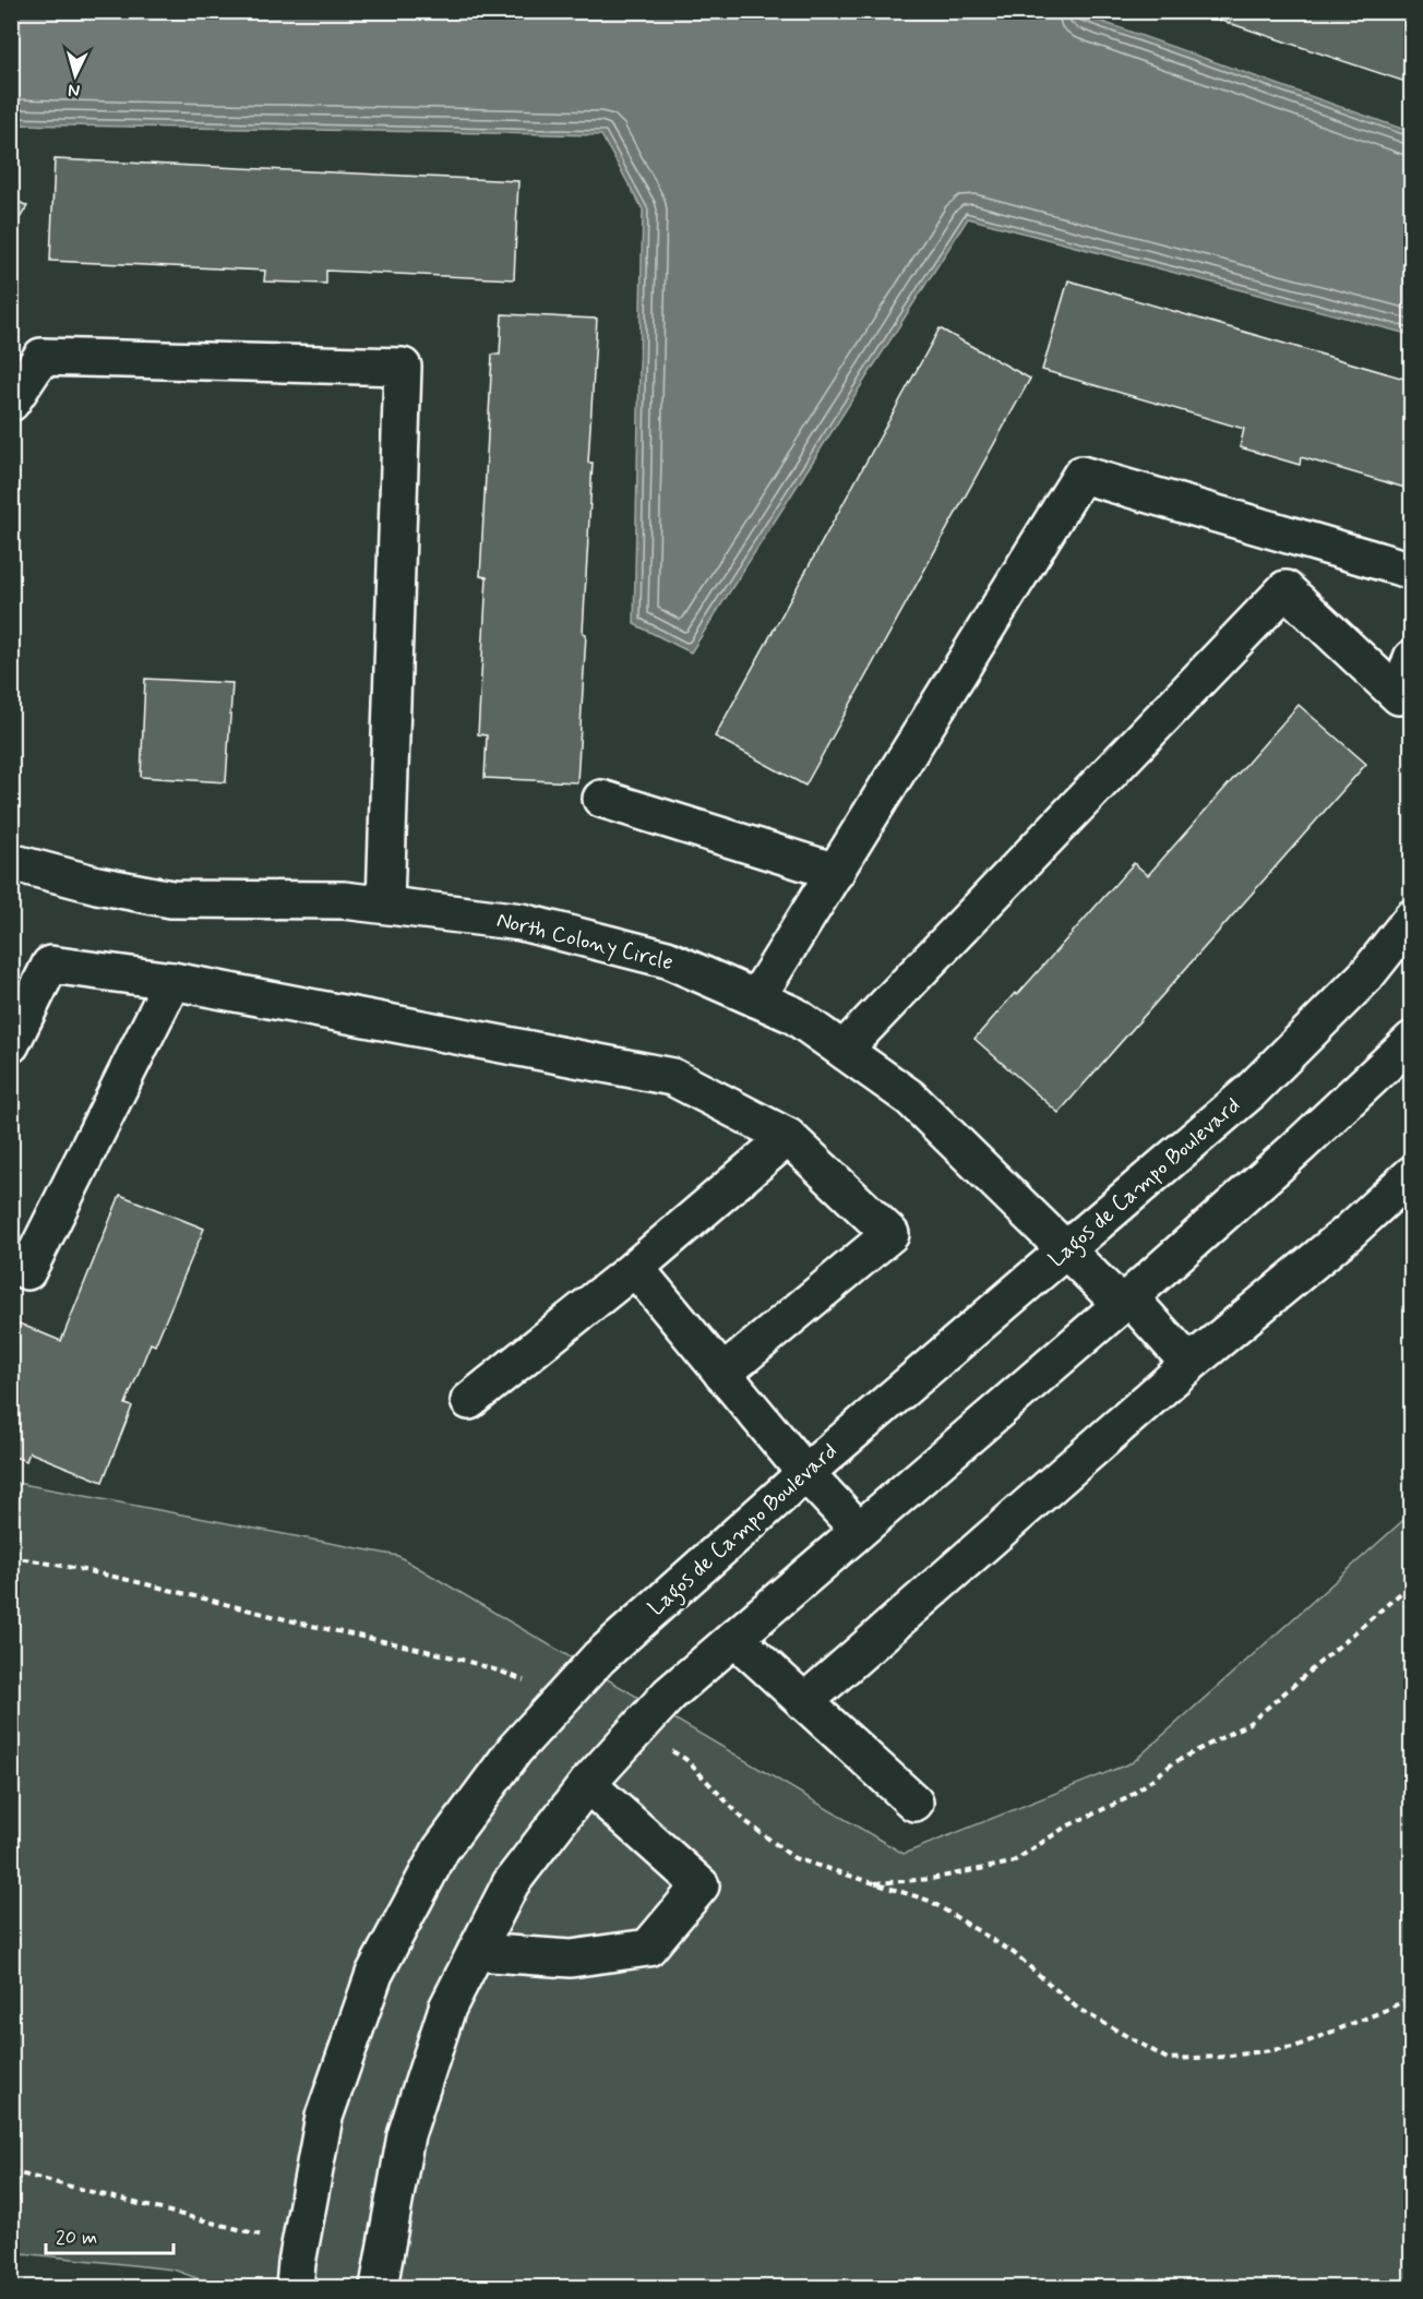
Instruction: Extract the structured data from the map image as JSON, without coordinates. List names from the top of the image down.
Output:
{
  "streets": {
    "street": ["North Colony Circle", "Lagos de Campo Boulevard"]
  },
  "crossings": [
    ["North Colony Circle", "Lagos de Campo Boulevard"]
  ],
  "scale_bar": "20 m",
  "north": "bottom"
}
